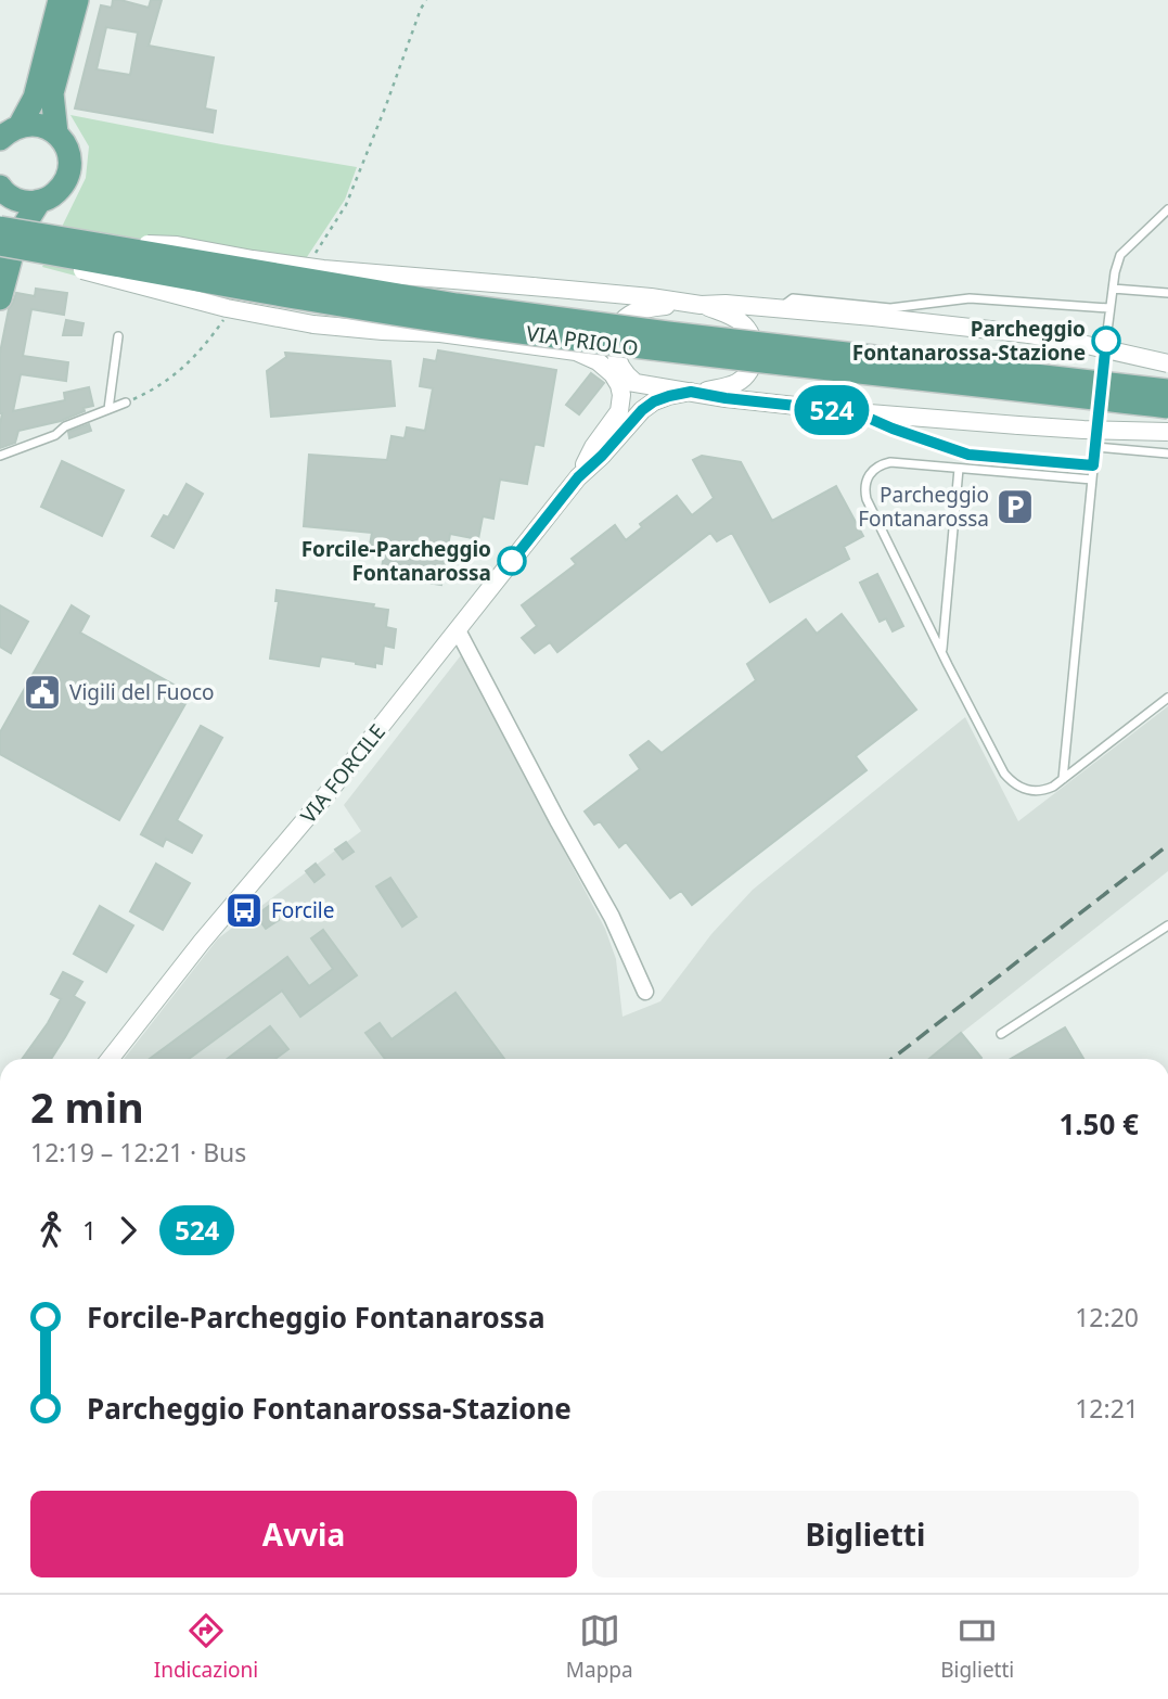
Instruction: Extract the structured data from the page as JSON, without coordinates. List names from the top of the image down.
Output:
{
  "streets": {
    "main road": ["VIA PRIOLO"],
    "street": ["VIA FORCILE"]
  },
  "places": {
    "other": ["Parcheggio Fontanarossa-Stazione", "Forcile-Parcheggio Fontanarossa"],
    "parking": ["Parcheggio Fontanarossa"],
    "public building": ["Vigili del Fuoco"],
    "bus stop": ["Forcile"]
  },
  "lines": ["bus line 524"],
  "page": {
    "on_map": "524",
    "heading": ["2 min", "12:19 – 12:21 · Bus", "1.50 €"],
    "legs": ["1", "524"],
    "list": [
      {
        "name": "Forcile-Parcheggio Fontanarossa",
        "value": "12:20"
      },
      {
        "name": "Parcheggio Fontanarossa-Stazione",
        "value": "12:21"
      }
    ],
    "buttons": ["Avvia", "Biglietti"],
    "tabs": ["Indicazioni", "Mappa", "Biglietti"]
  }
}
